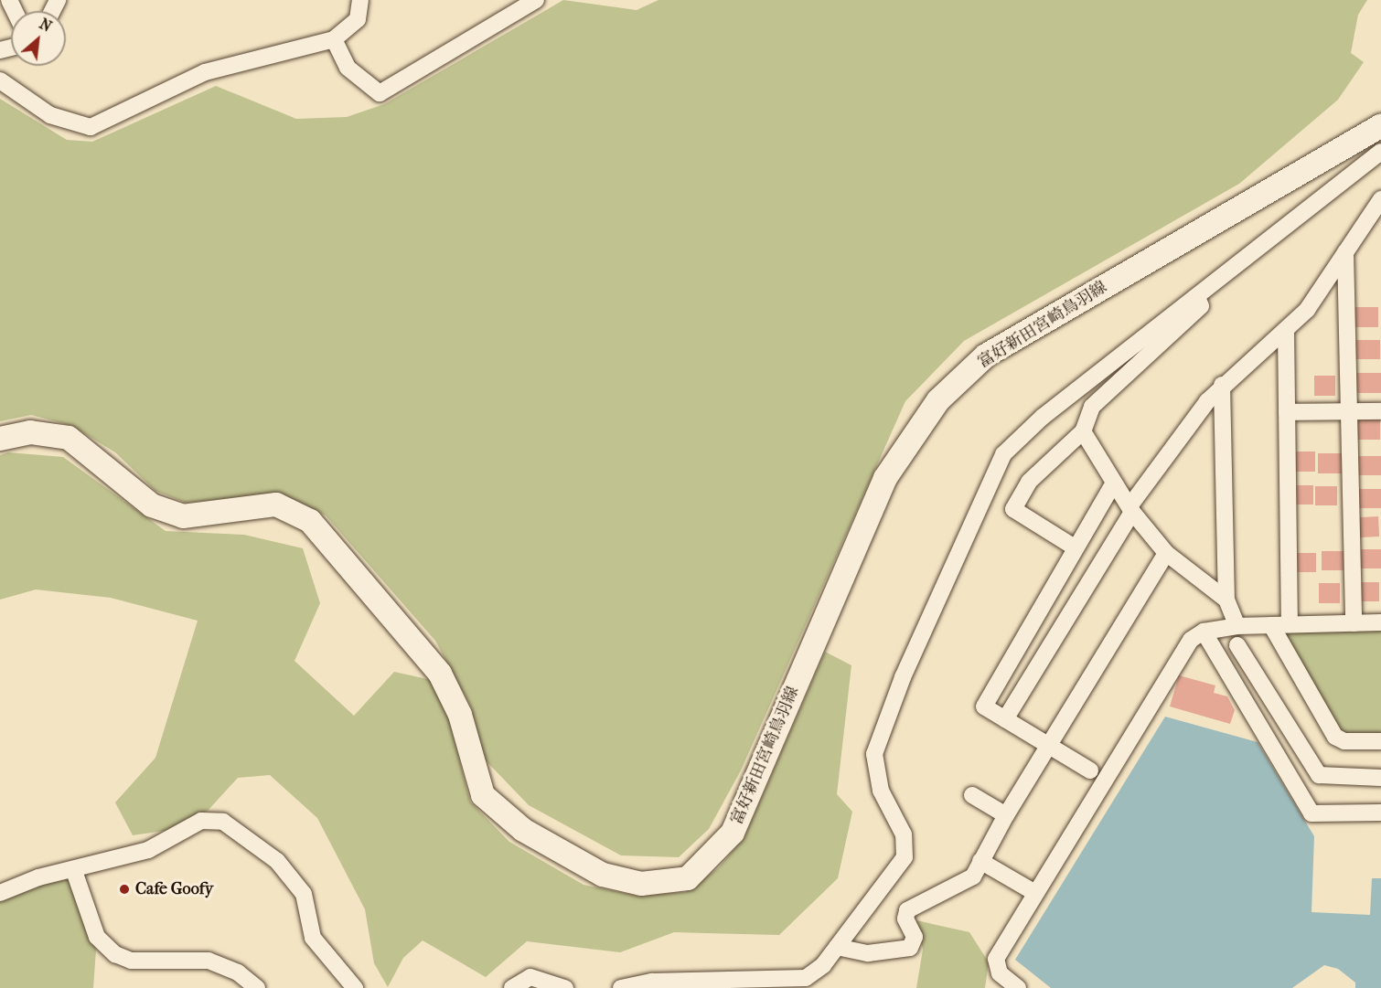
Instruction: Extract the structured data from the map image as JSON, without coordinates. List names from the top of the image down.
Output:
{
  "streets": {
    "main road": ["富好新田宮崎鳥羽線"]
  },
  "places": ["Cafe Goofy"],
  "north": "top right"
}
